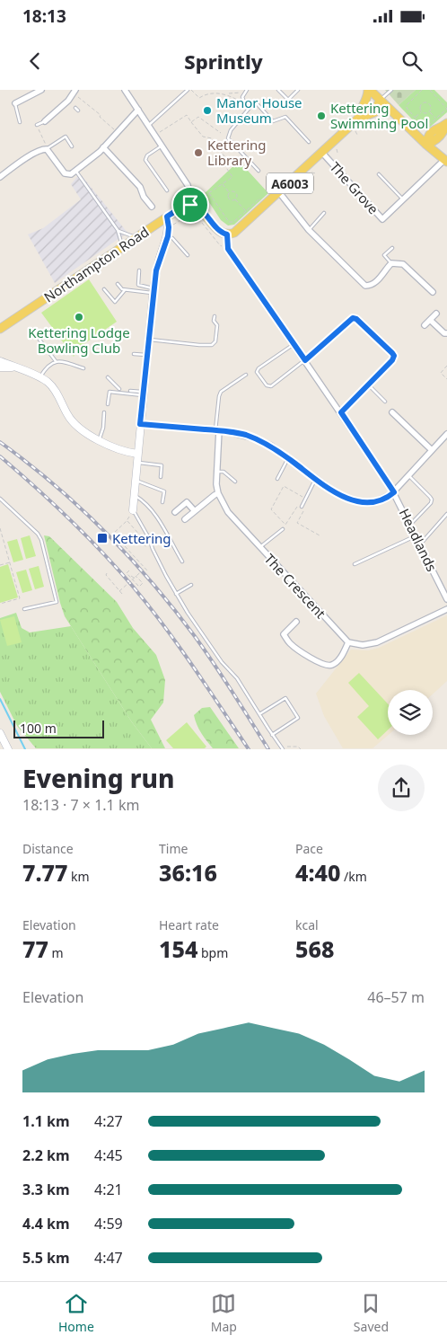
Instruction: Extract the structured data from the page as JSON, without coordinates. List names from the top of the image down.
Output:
{
  "streets": {
    "main road": ["A6003", "Northampton Road"],
    "street": ["The Grove", "Headlands", "The Crescent"]
  },
  "crossings": [
    ["A6003", "The Grove"],
    ["A6003", "Headlands"]
  ],
  "places": {
    "other": [
      "Manor House Museum",
      "Kettering Swimming Pool",
      "Kettering Library",
      "Kettering Lodge Bowling Club"
    ],
    "transit": ["Kettering"]
  },
  "scale_bar": "100 m",
  "page": {
    "status": "18:13",
    "header": "Sprintly",
    "scale": "100 m",
    "heading": ["Evening run", "18:13 · 7 × 1.1 km"],
    "stats": [
      ["Distance", "7.77 km"],
      ["Time", "36:16"],
      ["Pace", "4:40 /km"],
      ["Elevation", "77 m"],
      ["Heart rate", "154 bpm"],
      ["kcal", "568"]
    ],
    "chart": ["Elevation", "46–57 m"],
    "list": [
      {
        "name": "1.1 km",
        "note": "4:27"
      },
      {
        "name": "2.2 km",
        "note": "4:45"
      },
      {
        "name": "3.3 km",
        "note": "4:21"
      },
      {
        "name": "4.4 km",
        "note": "4:59"
      },
      {
        "name": "5.5 km",
        "note": "4:47"
      }
    ],
    "tabs": ["Home", "Map", "Saved"]
  }
}
